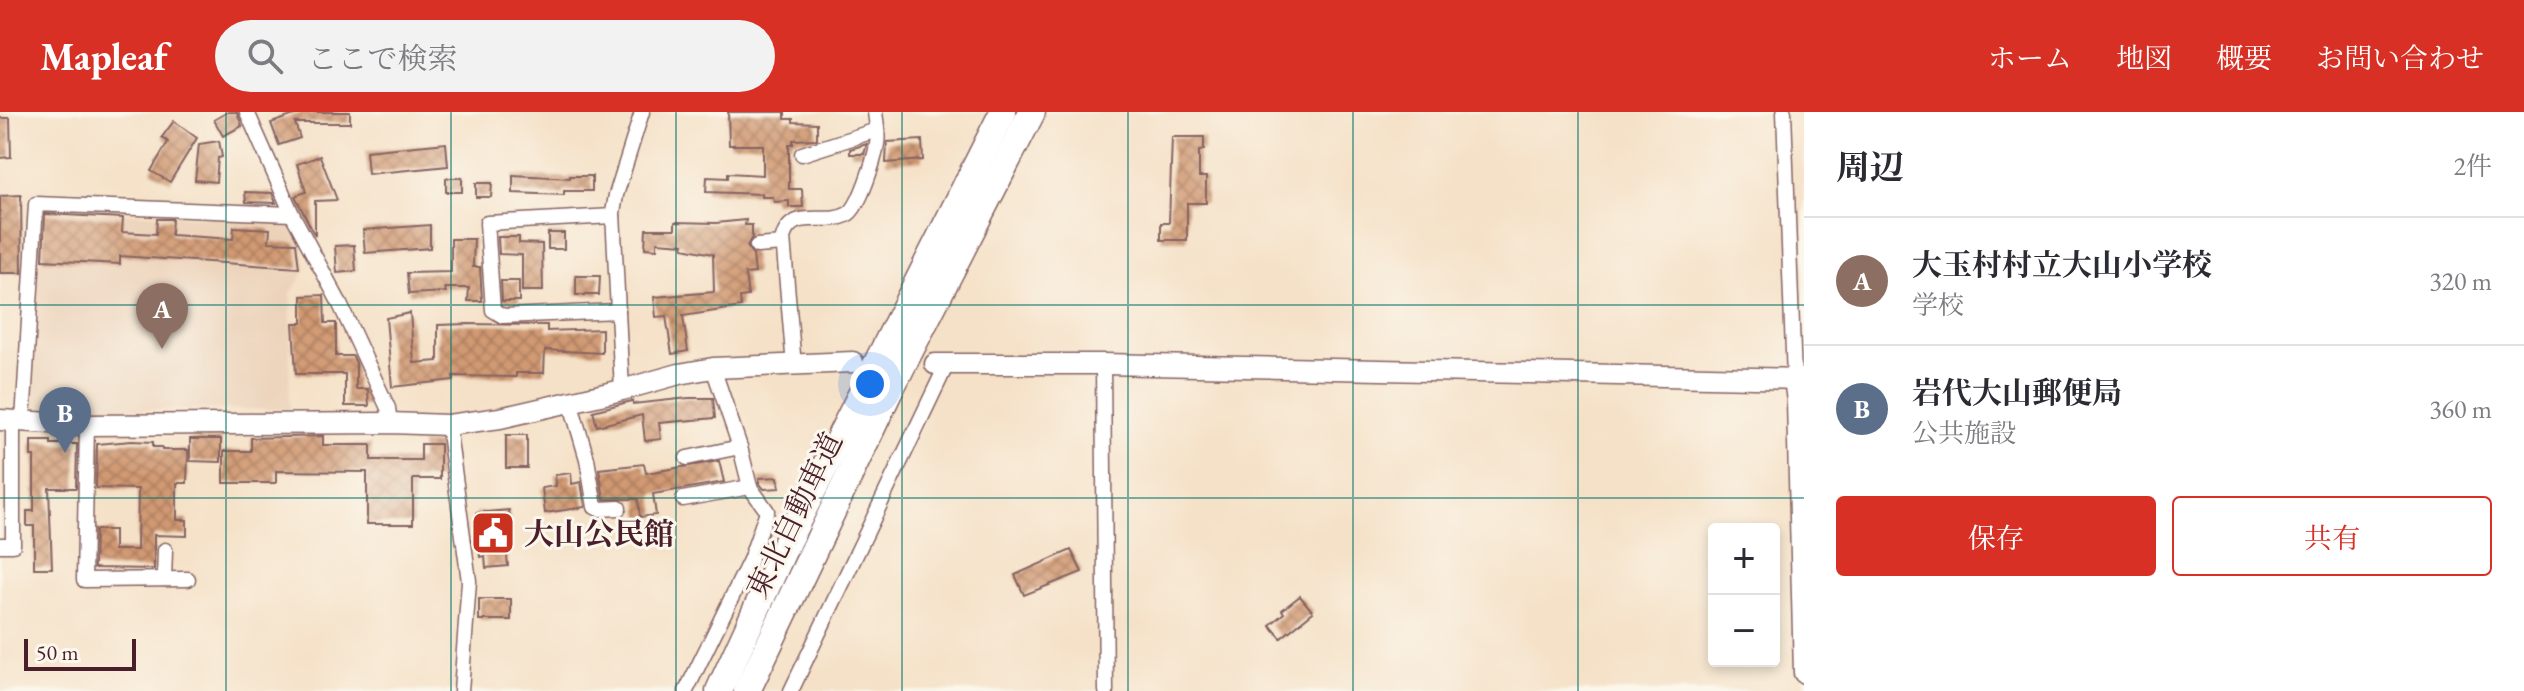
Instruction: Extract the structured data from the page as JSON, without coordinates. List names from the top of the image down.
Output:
{
  "streets": {
    "highway": ["東北自動車道"]
  },
  "places": {
    "public building": ["大山公民館"]
  },
  "scale_bar": "50 m",
  "page": {
    "header": "Mapleaf",
    "search": "ここで検索",
    "nav": [
      "ホーム",
      "地図",
      "概要",
      "お問い合わせ"
    ],
    "heading": ["周辺", "2件"],
    "list": [
      {
        "mark": "A",
        "name": "大玉村村立大山小学校",
        "note": "学校",
        "value": "320 m"
      },
      {
        "mark": "B",
        "name": "岩代大山郵便局",
        "note": "公共施設",
        "value": "360 m"
      }
    ],
    "pins": ["A", "B"],
    "buttons": ["保存", "共有"],
    "map_buttons": ["+", "−"],
    "scale": "50 m"
  }
}
